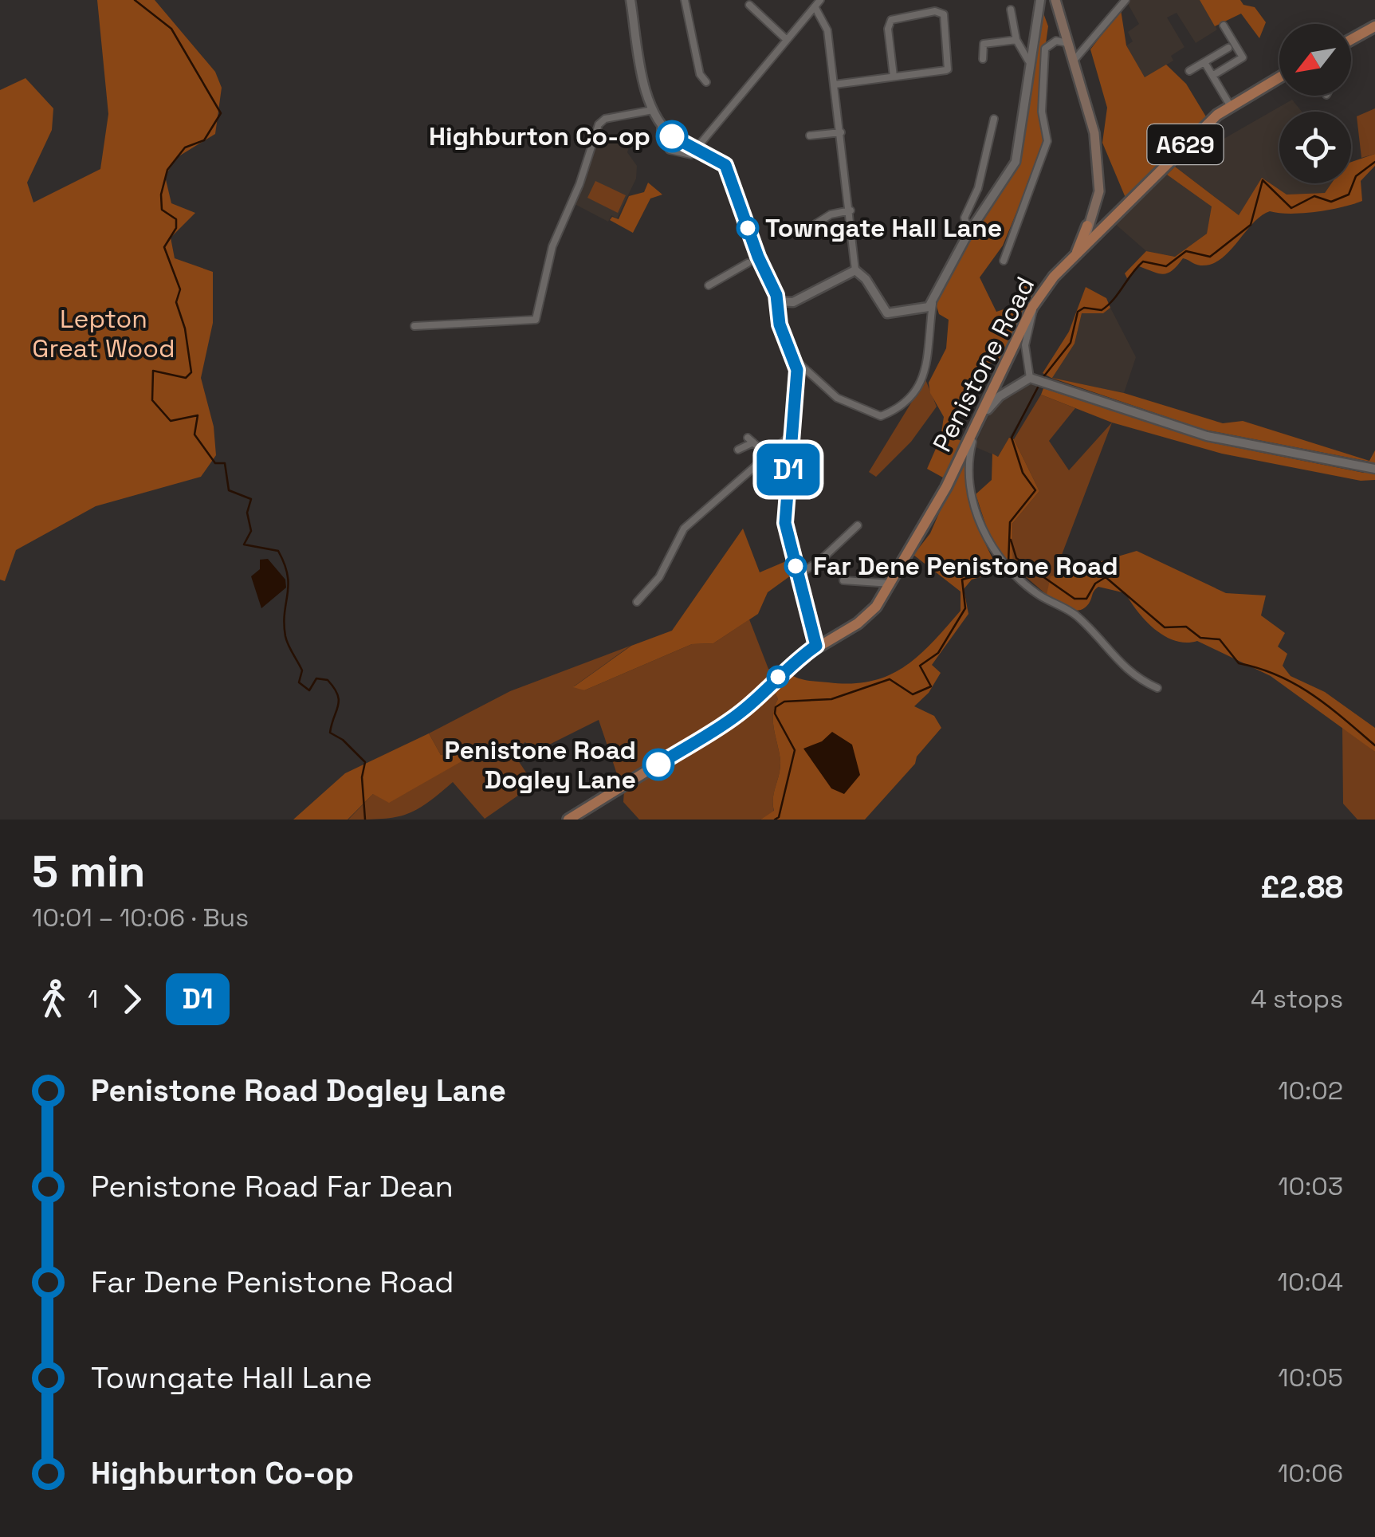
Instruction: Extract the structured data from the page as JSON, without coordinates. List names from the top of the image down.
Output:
{
  "streets": {
    "highway": ["A629", "Penistone Road"]
  },
  "parks": ["Lepton Great Wood"],
  "places": [
    "Highburton Co-op",
    "Towngate Hall Lane",
    "Far Dene Penistone Road",
    "Penistone Road Dogley Lane"
  ],
  "lines": ["bus line D1"],
  "north": "bottom left",
  "page": {
    "on_map": "D1",
    "heading": ["5 min", "10:01 – 10:06 · Bus", "£2.88"],
    "legs": ["1", "D1", "4 stops"],
    "list": [
      {
        "name": "Penistone Road Dogley Lane",
        "value": "10:02"
      },
      {
        "name": "Penistone Road Far Dean",
        "value": "10:03"
      },
      {
        "name": "Far Dene Penistone Road",
        "value": "10:04"
      },
      {
        "name": "Towngate Hall Lane",
        "value": "10:05"
      },
      {
        "name": "Highburton Co-op",
        "value": "10:06"
      }
    ]
  }
}
